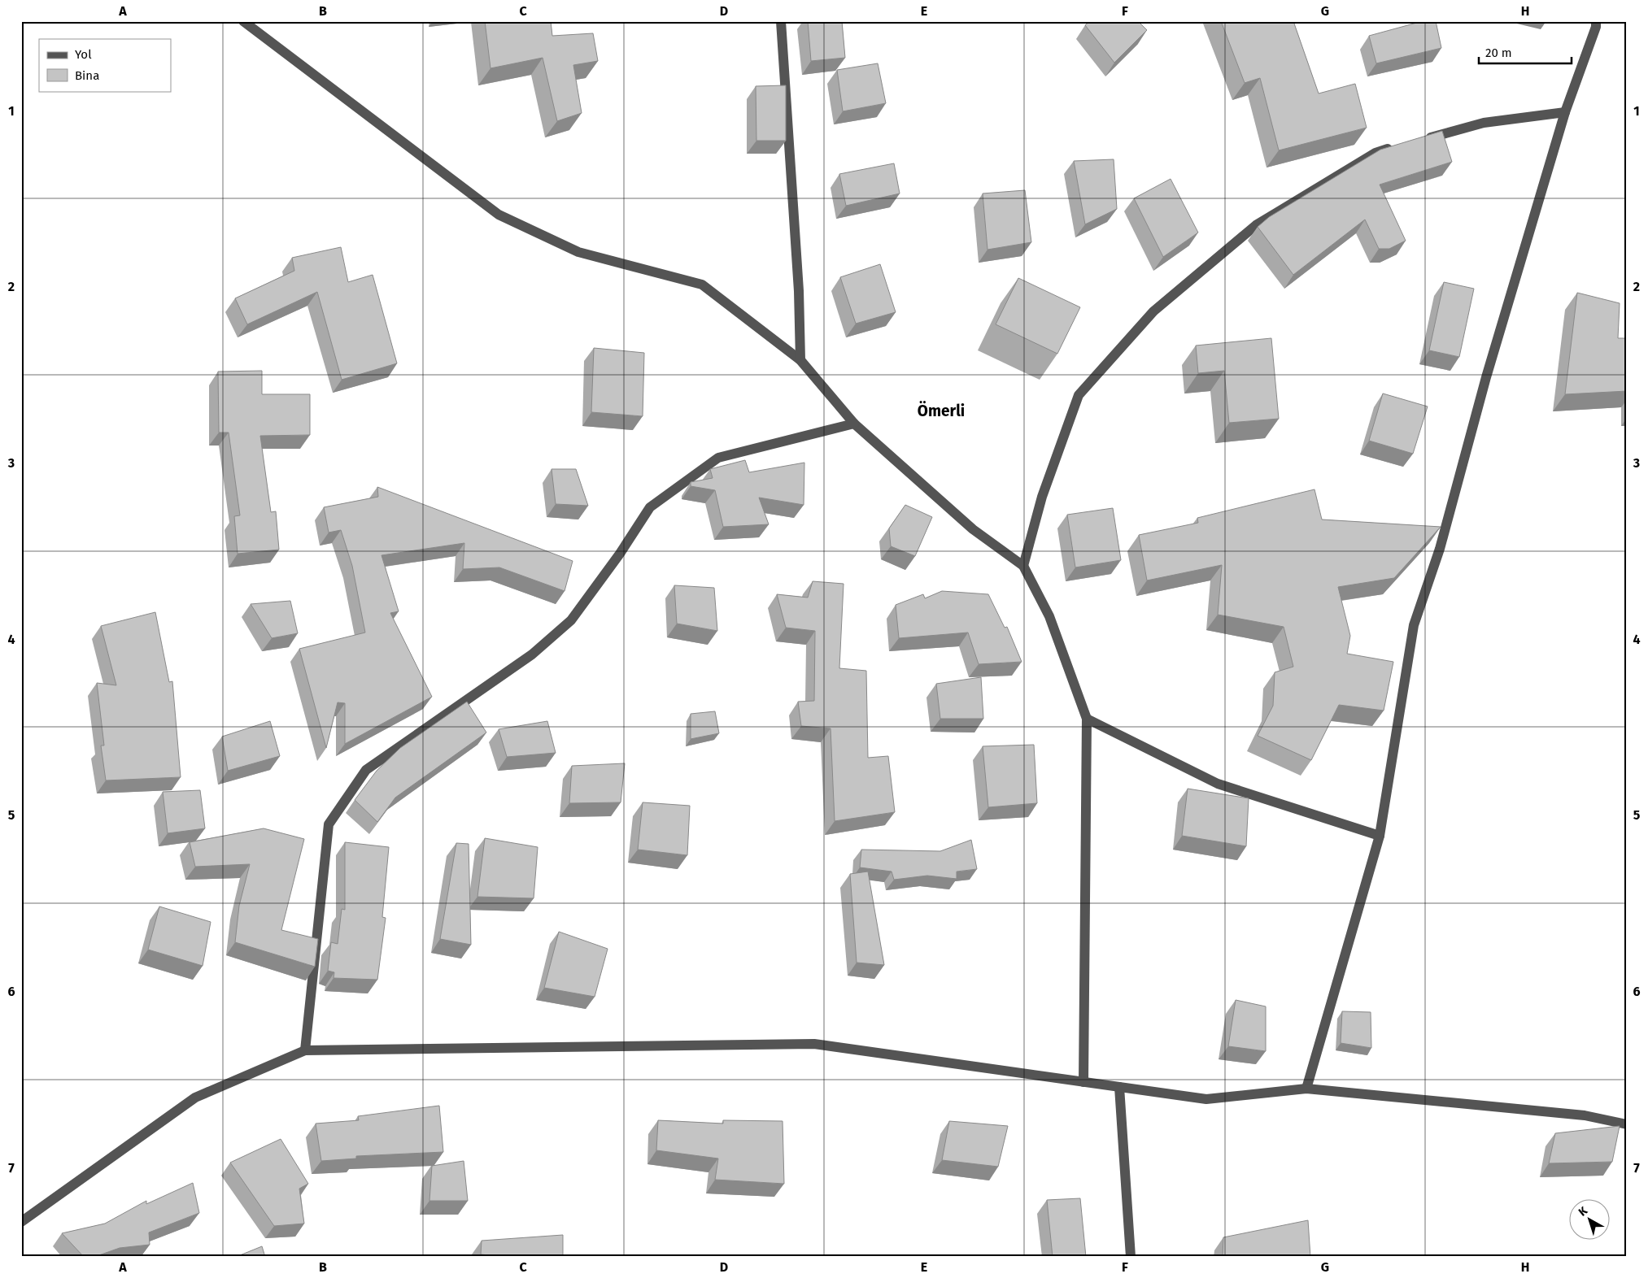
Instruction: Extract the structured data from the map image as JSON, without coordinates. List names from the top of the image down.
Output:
{
  "districts": ["Ömerli"],
  "legend": ["Yol", "Bina"],
  "scale_bar": "20 m",
  "north": "top left",
  "grid": {
    "columns": [
      "A",
      "B",
      "C",
      "D",
      "E",
      "F",
      "G",
      "H"
    ],
    "rows": [
      "1",
      "2",
      "3",
      "4",
      "5",
      "6",
      "7"
    ]
  }
}
